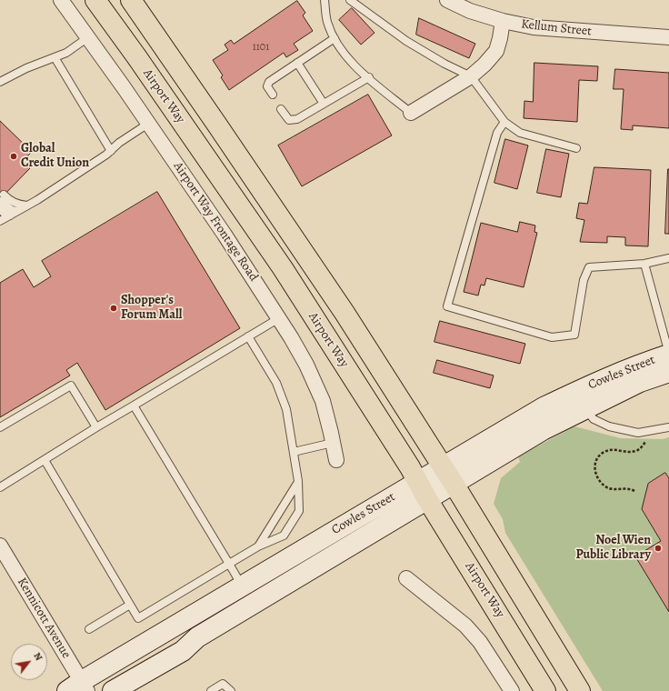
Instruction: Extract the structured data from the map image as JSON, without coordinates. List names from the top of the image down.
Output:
{
  "streets": {
    "main road": ["Airport Way", "Cowles Street"],
    "street": ["Kellum Street", "Airport Way Frontage Road", "Kennicott Avenue"]
  },
  "crossings": [
    ["Airport Way", "Cowles Street"],
    ["Cowles Street", "Kennicott Avenue"]
  ],
  "places": ["Global Credit Union", "Shopper's Forum Mall", "Noel Wien Public Library"],
  "house_numbers": ["1101"],
  "north": "top right"
}
